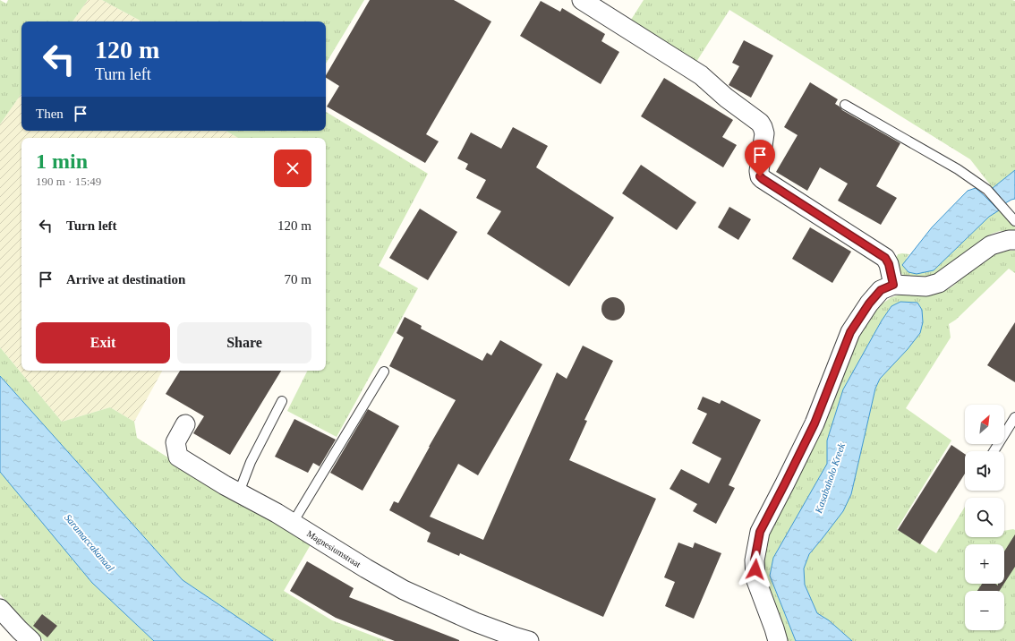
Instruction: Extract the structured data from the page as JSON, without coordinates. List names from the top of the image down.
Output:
{
  "streets": {
    "street": ["Magnesiumstraat"]
  },
  "water": ["Kasabaholo Kreek", "Saramaccakanaal"],
  "north": "top right",
  "page": {
    "turn": ["120 m", "Turn left"],
    "then": "Then",
    "heading": ["1 min", "190 m · 15:49"],
    "list": [
      {
        "name": "Turn left",
        "value": "120 m"
      },
      {
        "name": "Arrive at destination",
        "value": "70 m"
      }
    ],
    "buttons": ["Exit", "Share"],
    "map_buttons": ["+", "−"]
  }
}
